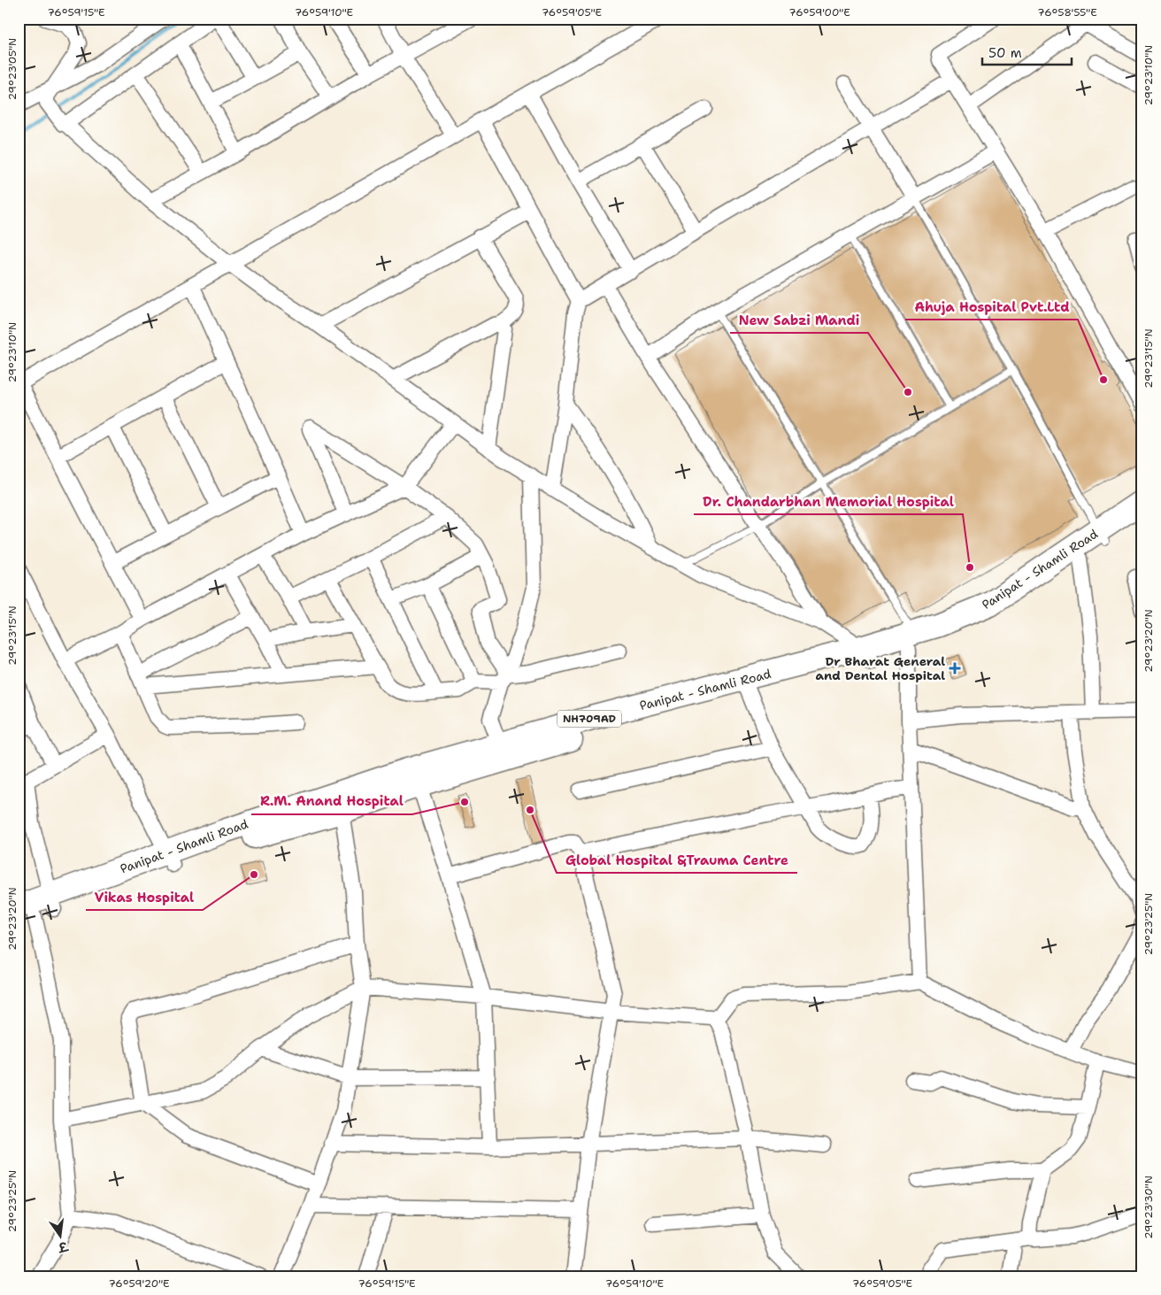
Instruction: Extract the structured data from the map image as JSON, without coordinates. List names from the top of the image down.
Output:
{
  "streets": {
    "highway": ["Panipat - Shamli Road", "NH709AD"]
  },
  "places": {
    "other": [
      "Ahuja Hospital Pvt.Ltd",
      "New Sabzi Mandi",
      "Dr. Chandarbhan Memorial Hospital",
      "R.M. Anand Hospital",
      "Global Hospital &Trauma Centre",
      "Vikas Hospital"
    ],
    "health": ["Dr Bharat General and Dental Hospital"]
  },
  "scale_bar": "50 m",
  "north": "bottom",
  "coordinates": [
    "76°59'15\"E",
    "76°59'10\"E",
    "76°59'05\"E",
    "76°59'00\"E",
    "76°58'55\"E",
    "29°23'05\"N",
    "29°23'10\"N",
    "29°23'15\"N",
    "29°23'20\"N",
    "29°23'25\"N",
    "29°23'30\"N",
    "76°59'20\"E"
  ]
}
